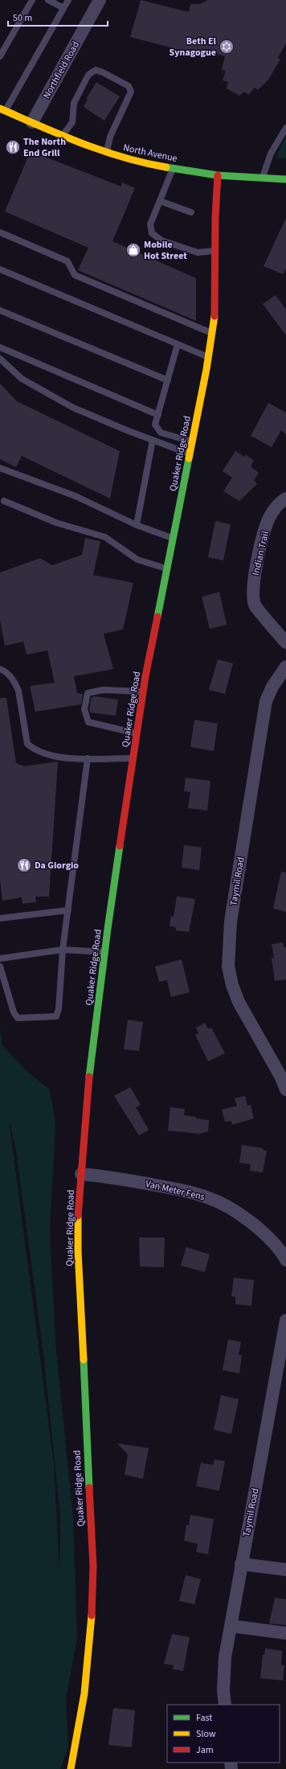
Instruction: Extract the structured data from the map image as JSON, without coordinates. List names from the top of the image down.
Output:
{
  "streets": {
    "street": [
      "Northfield Road",
      "North Avenue",
      "Quaker Ridge Road",
      "Indian Trail",
      "Taymil Road",
      "Van Meter Fens"
    ]
  },
  "crossings": [
    ["Northfield Road", "North Avenue"],
    ["North Avenue", "Quaker Ridge Road"],
    ["Quaker Ridge Road", "Van Meter Fens"]
  ],
  "places": {
    "synagogue": ["Beth El Synagogue"],
    "restaurant": ["The North End Grill", "Da Giorgio"],
    "shop": ["Mobile Hot Street"]
  },
  "legend": ["Fast", "Slow", "Jam"],
  "scale_bar": "50 m"
}
